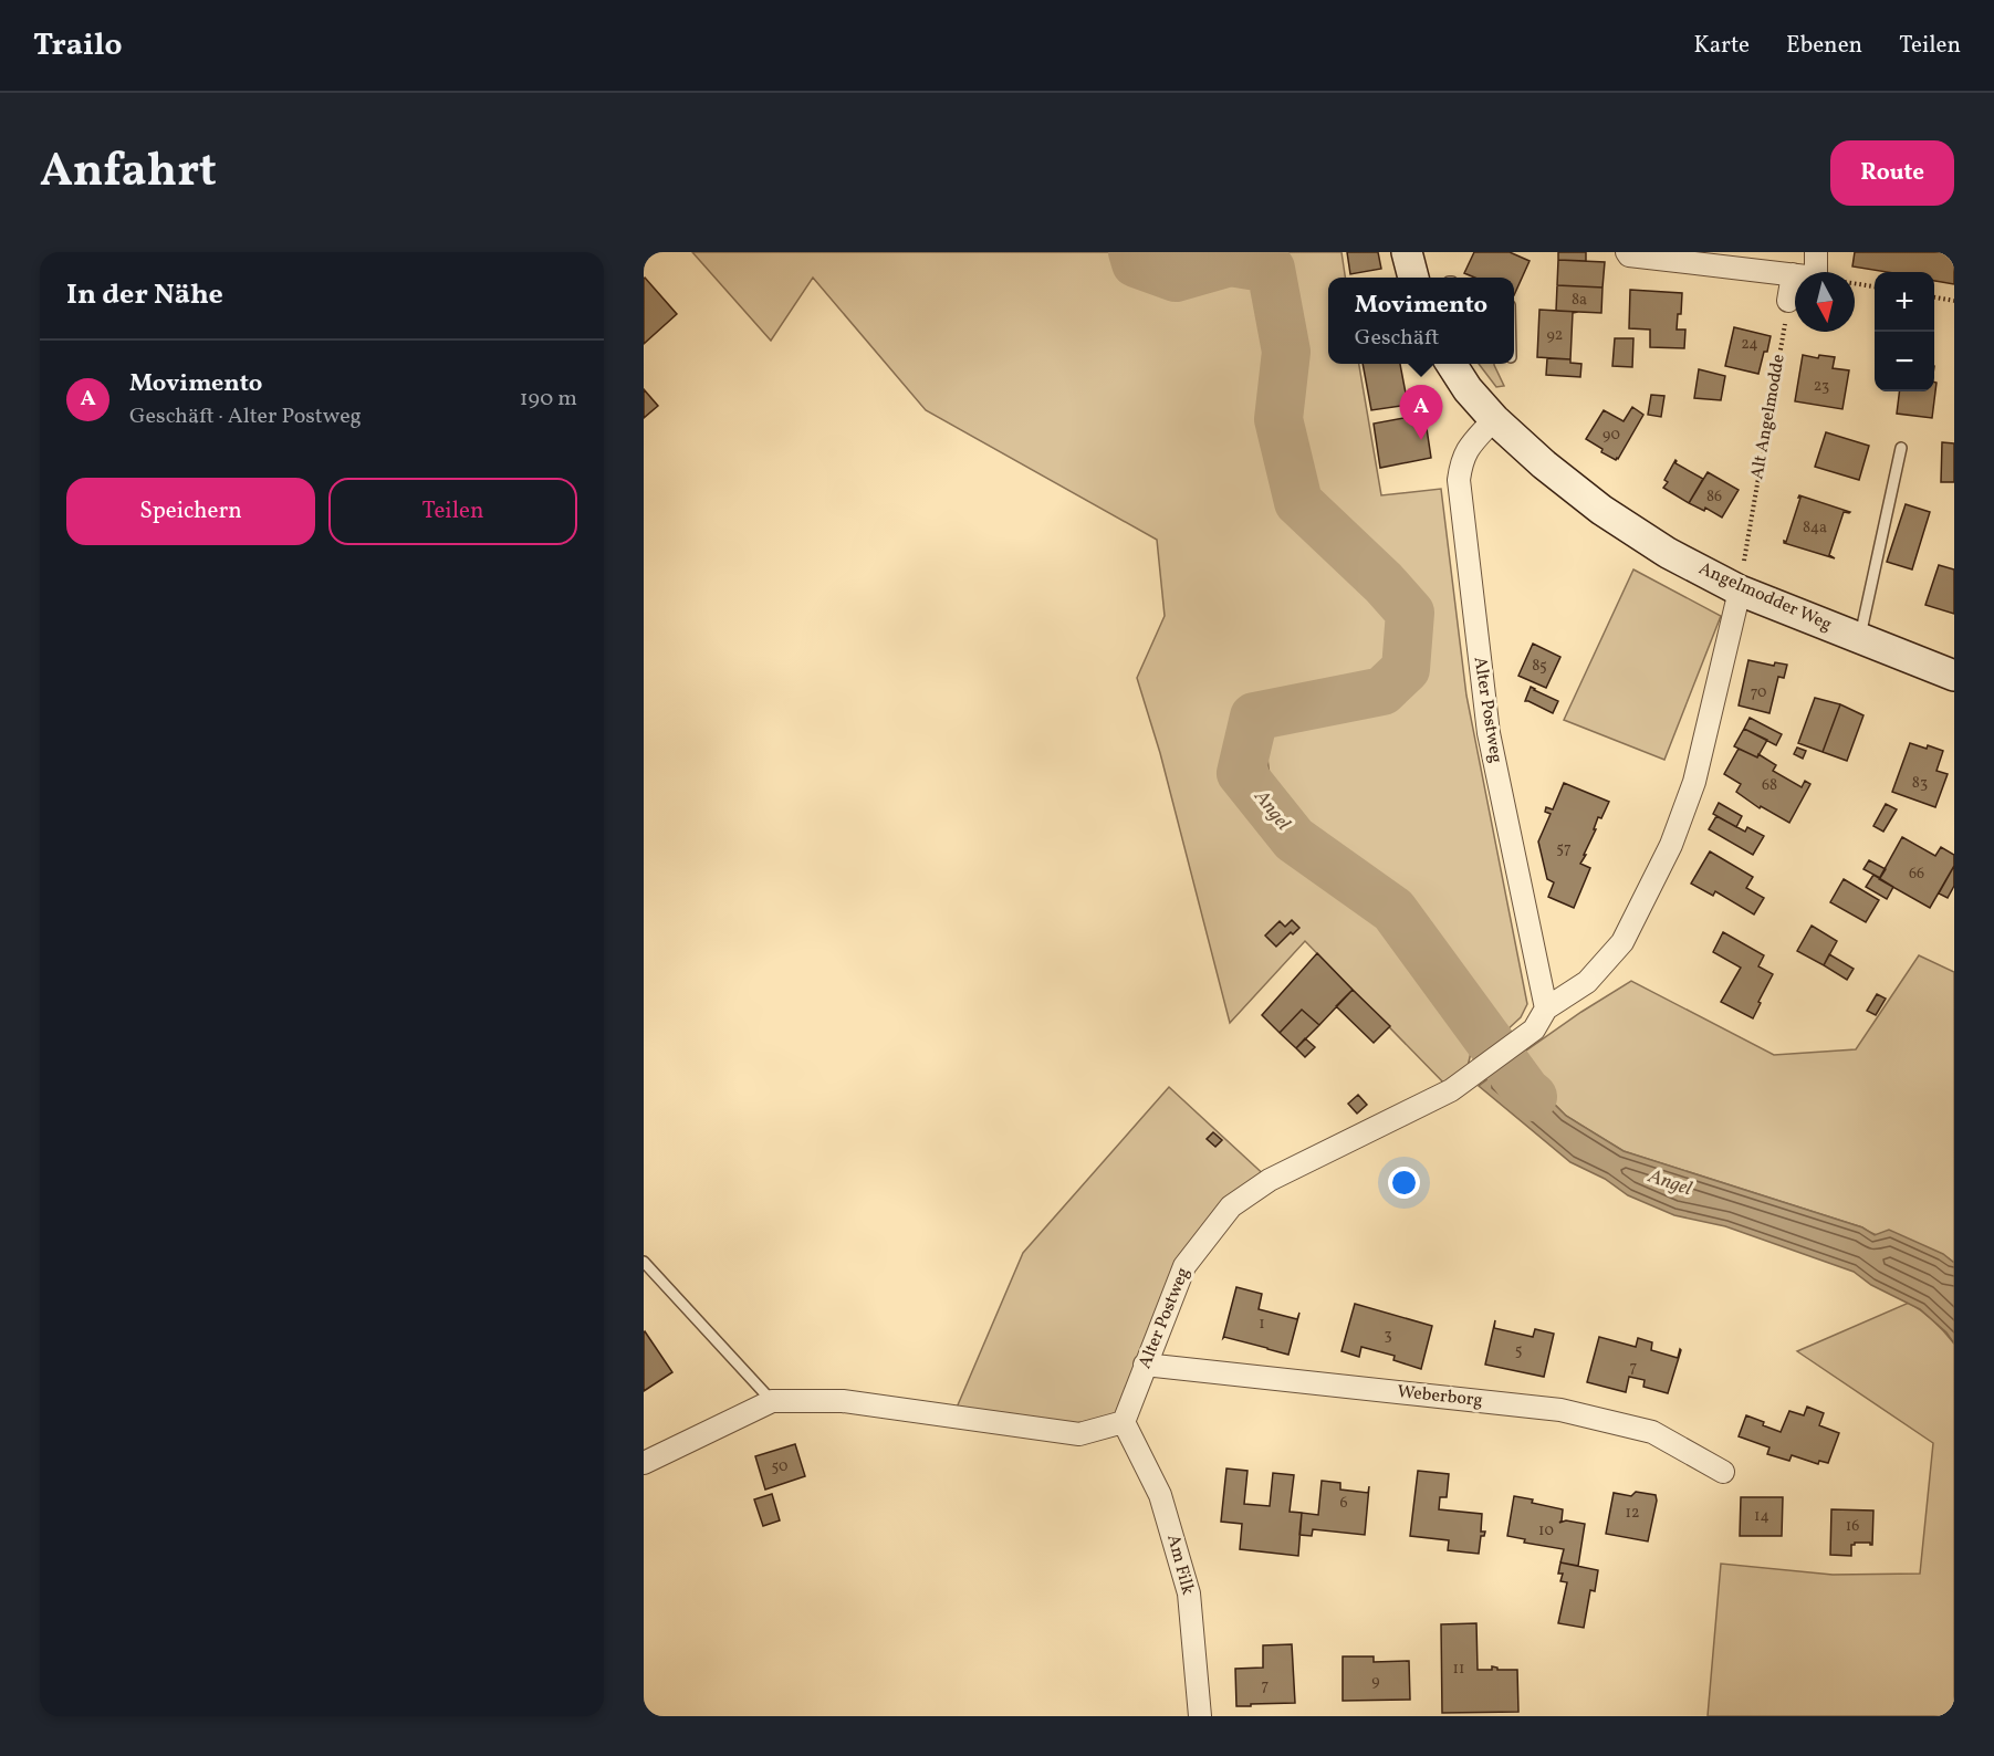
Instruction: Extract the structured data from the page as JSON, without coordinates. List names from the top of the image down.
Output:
{
  "streets": {
    "street": [
      "Angelmodder Weg",
      "Alter Postweg",
      "Weberborg",
      "Am Filk"
    ],
    "path": ["Alt Angelmodde"]
  },
  "crossings": [
    ["Alt Angelmodde", "Angelmodder Weg"],
    ["Alt Angelmodde", "Alter Postweg"],
    ["Angelmodder Weg", "Alter Postweg"],
    ["Alter Postweg", "Weberborg"],
    ["Alter Postweg", "Am Filk"]
  ],
  "water": ["Angel"],
  "house_numbers": [
    "8a",
    "92",
    "24",
    "23",
    "90",
    "86",
    "84a",
    "85",
    "70",
    "83",
    "68",
    "57",
    "66",
    "1",
    "3",
    "5",
    "7",
    "50",
    "6",
    "12",
    "14",
    "16",
    "10",
    "11",
    "9",
    "7"
  ],
  "north": "bottom",
  "page": {
    "header": "Trailo",
    "nav": ["Karte", "Ebenen", "Teilen"],
    "title": "Anfahrt",
    "buttons": [
      "Route",
      ["Speichern", "Teilen"]
    ],
    "heading": "In der Nähe",
    "map_buttons": ["+", "−"],
    "popup": ["Movimento", "Geschäft"],
    "list": [
      {
        "mark": "A",
        "name": "Movimento",
        "note": "Geschäft · Alter Postweg",
        "value": "190 m"
      }
    ],
    "pins": "A"
  }
}
